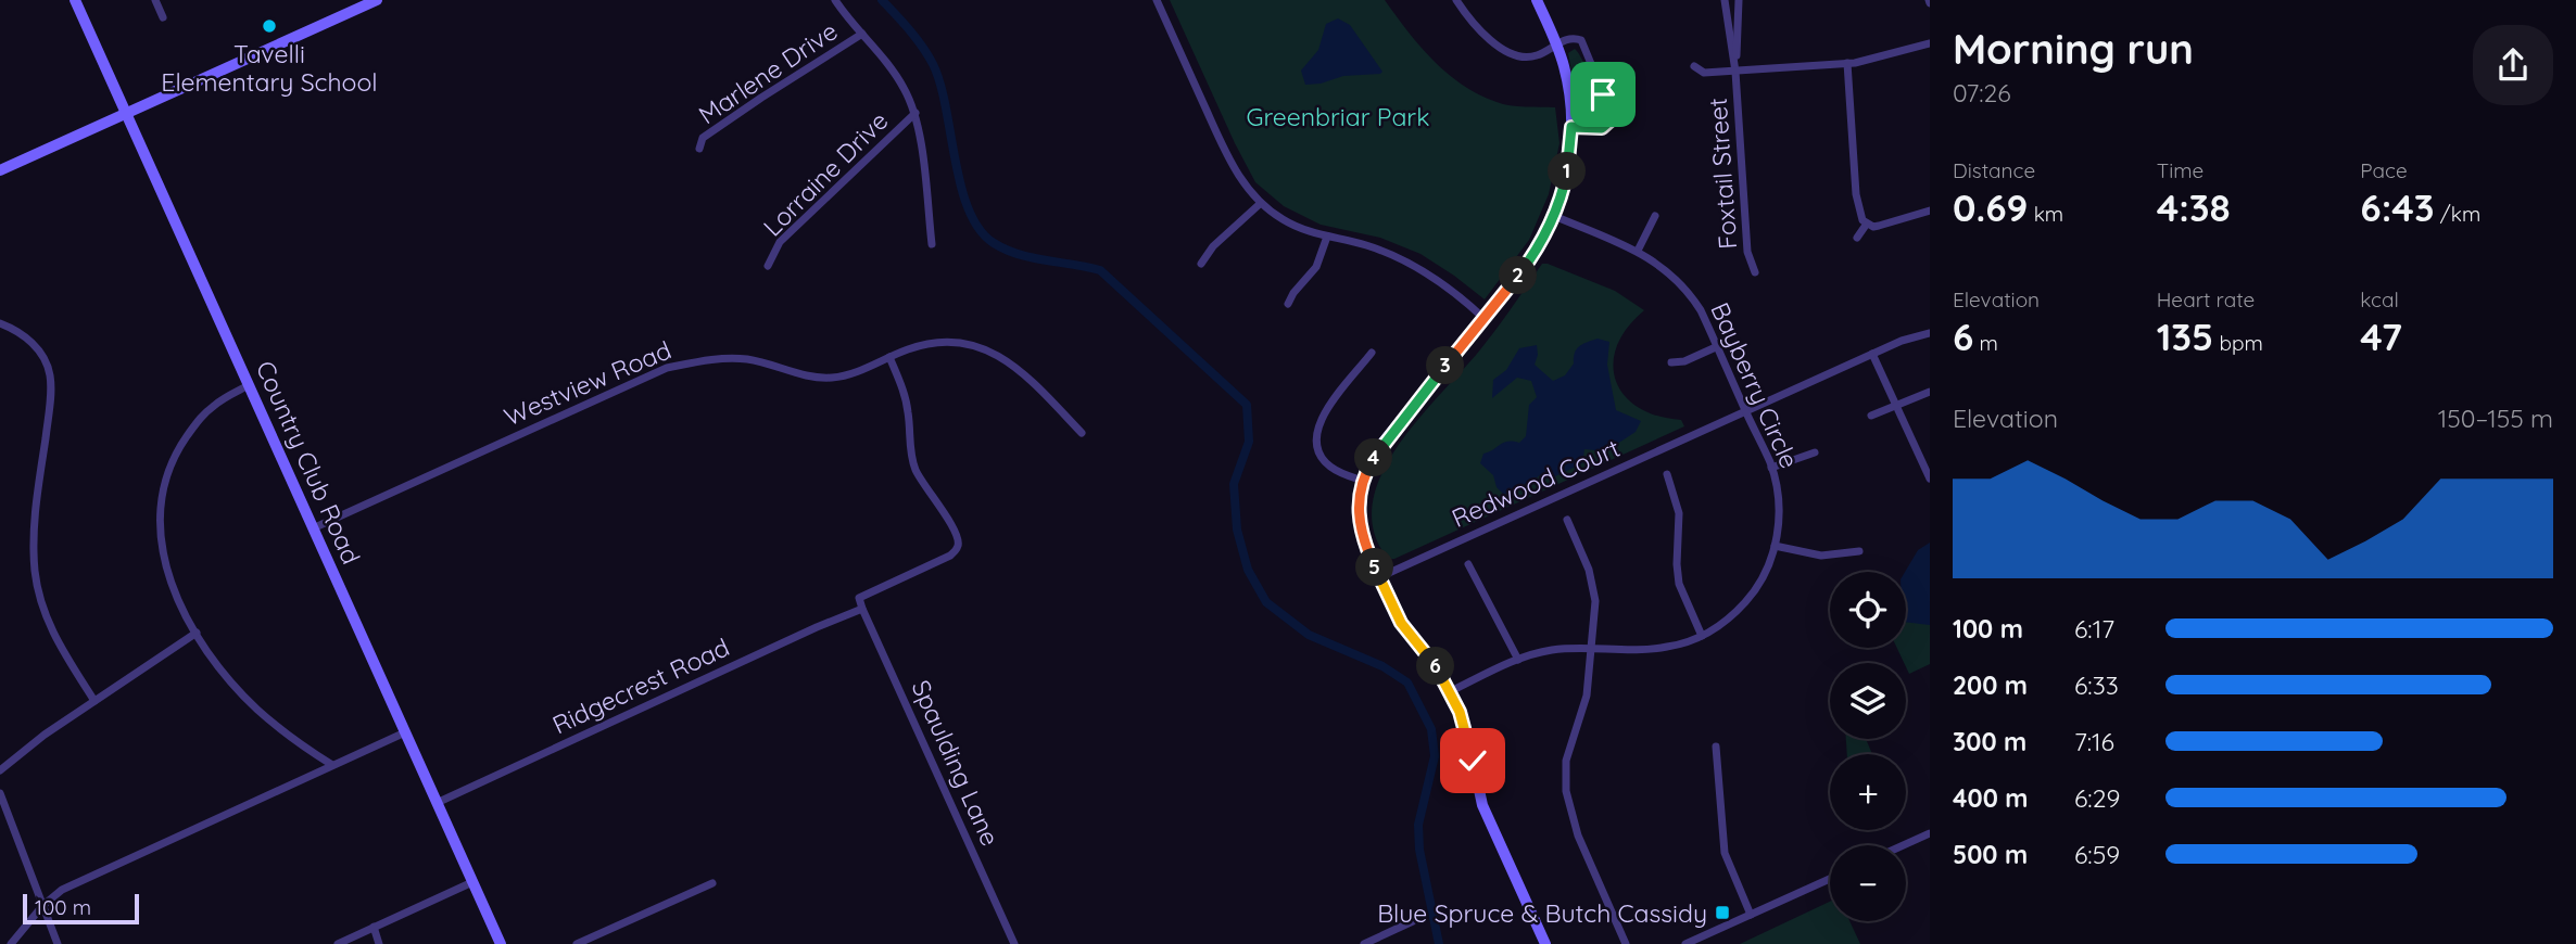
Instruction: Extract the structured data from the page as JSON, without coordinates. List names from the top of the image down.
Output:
{
  "streets": {
    "main road": ["Country Club Road"],
    "street": [
      "Marlene Drive",
      "Lorraine Drive",
      "Foxtail Street",
      "Westview Road",
      "Bayberry Circle",
      "Redwood Court",
      "Ridgecrest Road",
      "Spaulding Lane"
    ]
  },
  "crossings": [
    ["Westview Road", "Country Club Road"],
    ["Westview Road", "Spaulding Lane"],
    ["Bayberry Circle", "Redwood Court"],
    ["Country Club Road", "Ridgecrest Road"],
    ["Ridgecrest Road", "Spaulding Lane"]
  ],
  "parks": ["Greenbriar Park"],
  "places": {
    "other": ["Tavelli Elementary School"],
    "transit": ["Blue Spruce & Butch Cassidy"]
  },
  "scale_bar": "100 m",
  "page": {
    "heading": ["Morning run", "07:26"],
    "stats": [
      ["Distance", "0.69 km"],
      ["Time", "4:38"],
      ["Pace", "6:43 /km"],
      ["Elevation", "6 m"],
      ["Heart rate", "135 bpm"],
      ["kcal", "47"]
    ],
    "pins": [
      "1",
      "2",
      "3",
      "4",
      "5",
      "6"
    ],
    "chart": ["Elevation", "150–155 m"],
    "map_buttons": ["+", "−"],
    "list": [
      {
        "name": "100 m",
        "note": "6:17"
      },
      {
        "name": "200 m",
        "note": "6:33"
      },
      {
        "name": "300 m",
        "note": "7:16"
      },
      {
        "name": "400 m",
        "note": "6:29"
      },
      {
        "name": "500 m",
        "note": "6:59"
      }
    ],
    "scale": "100 m"
  }
}
